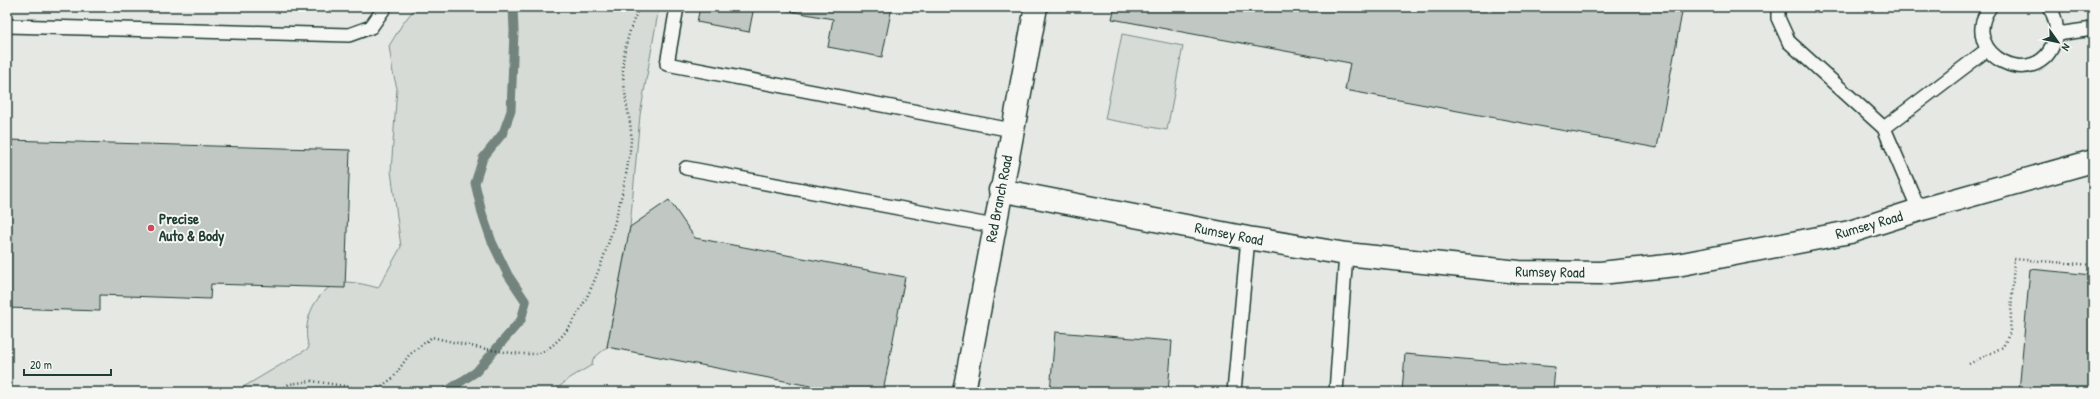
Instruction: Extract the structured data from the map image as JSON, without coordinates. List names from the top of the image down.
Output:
{
  "streets": {
    "street": ["Red Branch Road", "Rumsey Road"]
  },
  "crossings": [
    ["Red Branch Road", "Rumsey Road"]
  ],
  "places": ["Precise Auto & Body"],
  "scale_bar": "20 m",
  "north": "bottom right"
}
